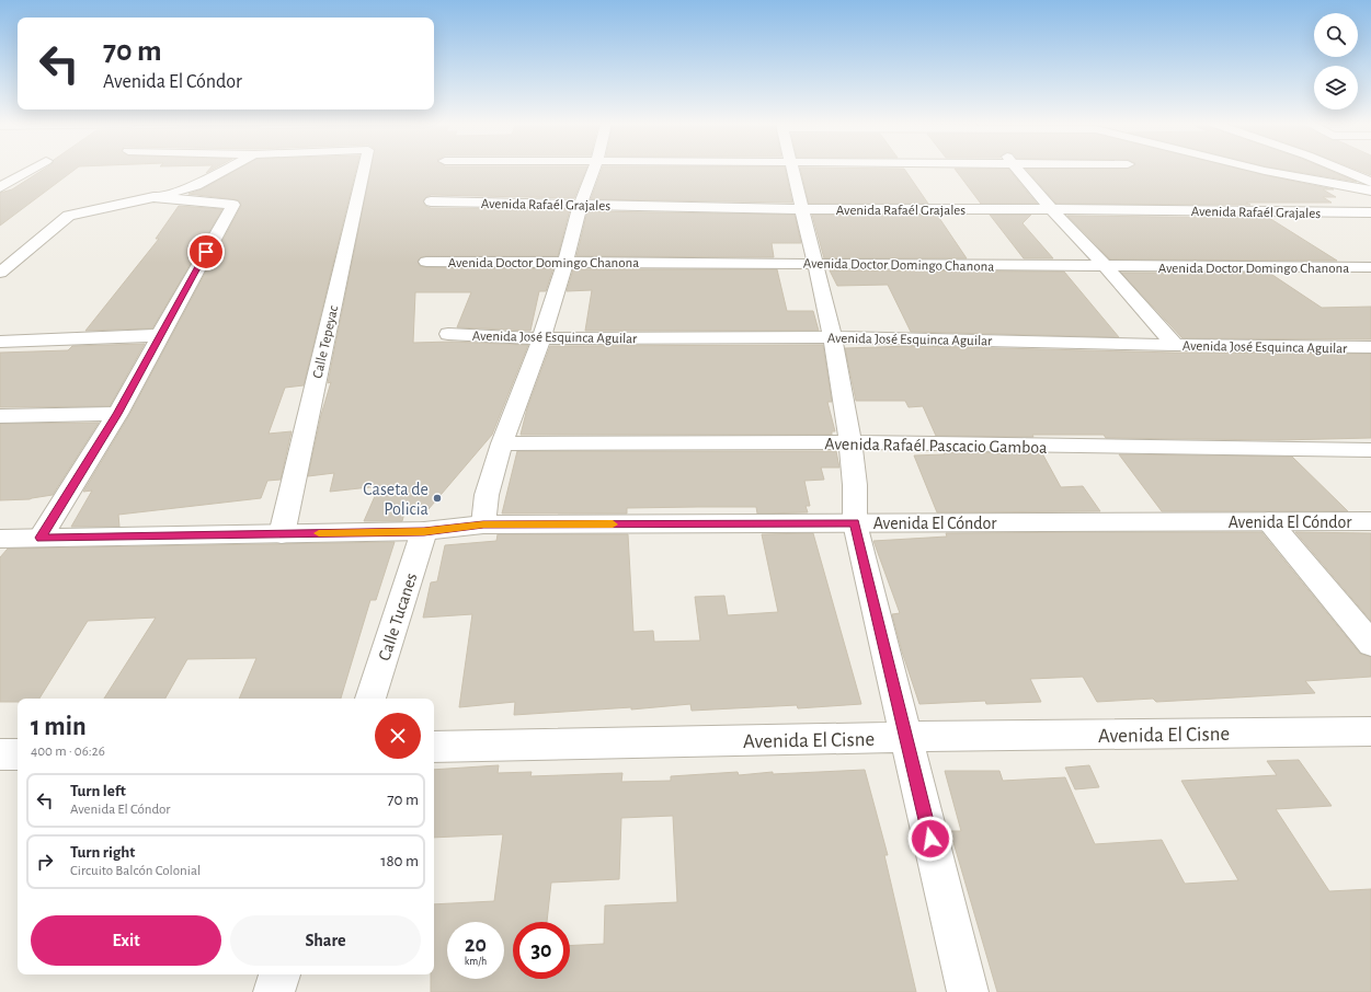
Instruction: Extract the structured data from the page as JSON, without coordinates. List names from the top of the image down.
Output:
{
  "streets": {
    "street": [
      "Avenida Rafaél Grajales",
      "Avenida Doctor Domingo Chanona",
      "Avenida José Esquinca Aguilar",
      "Calle Tepeyac",
      "Avenida Rafaél Pascacio Gamboa",
      "Avenida El Cóndor",
      "Calle Tucanes",
      "Avenida El Cisne"
    ]
  },
  "crossings": [
    ["Calle Tepeyac", "Avenida El Cóndor"],
    ["Avenida El Cóndor", "Calle Tucanes"]
  ],
  "places": ["Caseta de Policia"],
  "page": {
    "turn": ["70 m", "Avenida El Cóndor"],
    "heading": ["1 min", "400 m · 06:26"],
    "list": [
      {
        "name": "Turn left",
        "note": "Avenida El Cóndor",
        "value": "70 m"
      },
      {
        "name": "Turn right",
        "note": "Circuito Balcón Colonial",
        "value": "180 m"
      }
    ],
    "buttons": ["Exit", "Share"],
    "speed": "20 km/h",
    "limit": "30"
  }
}
